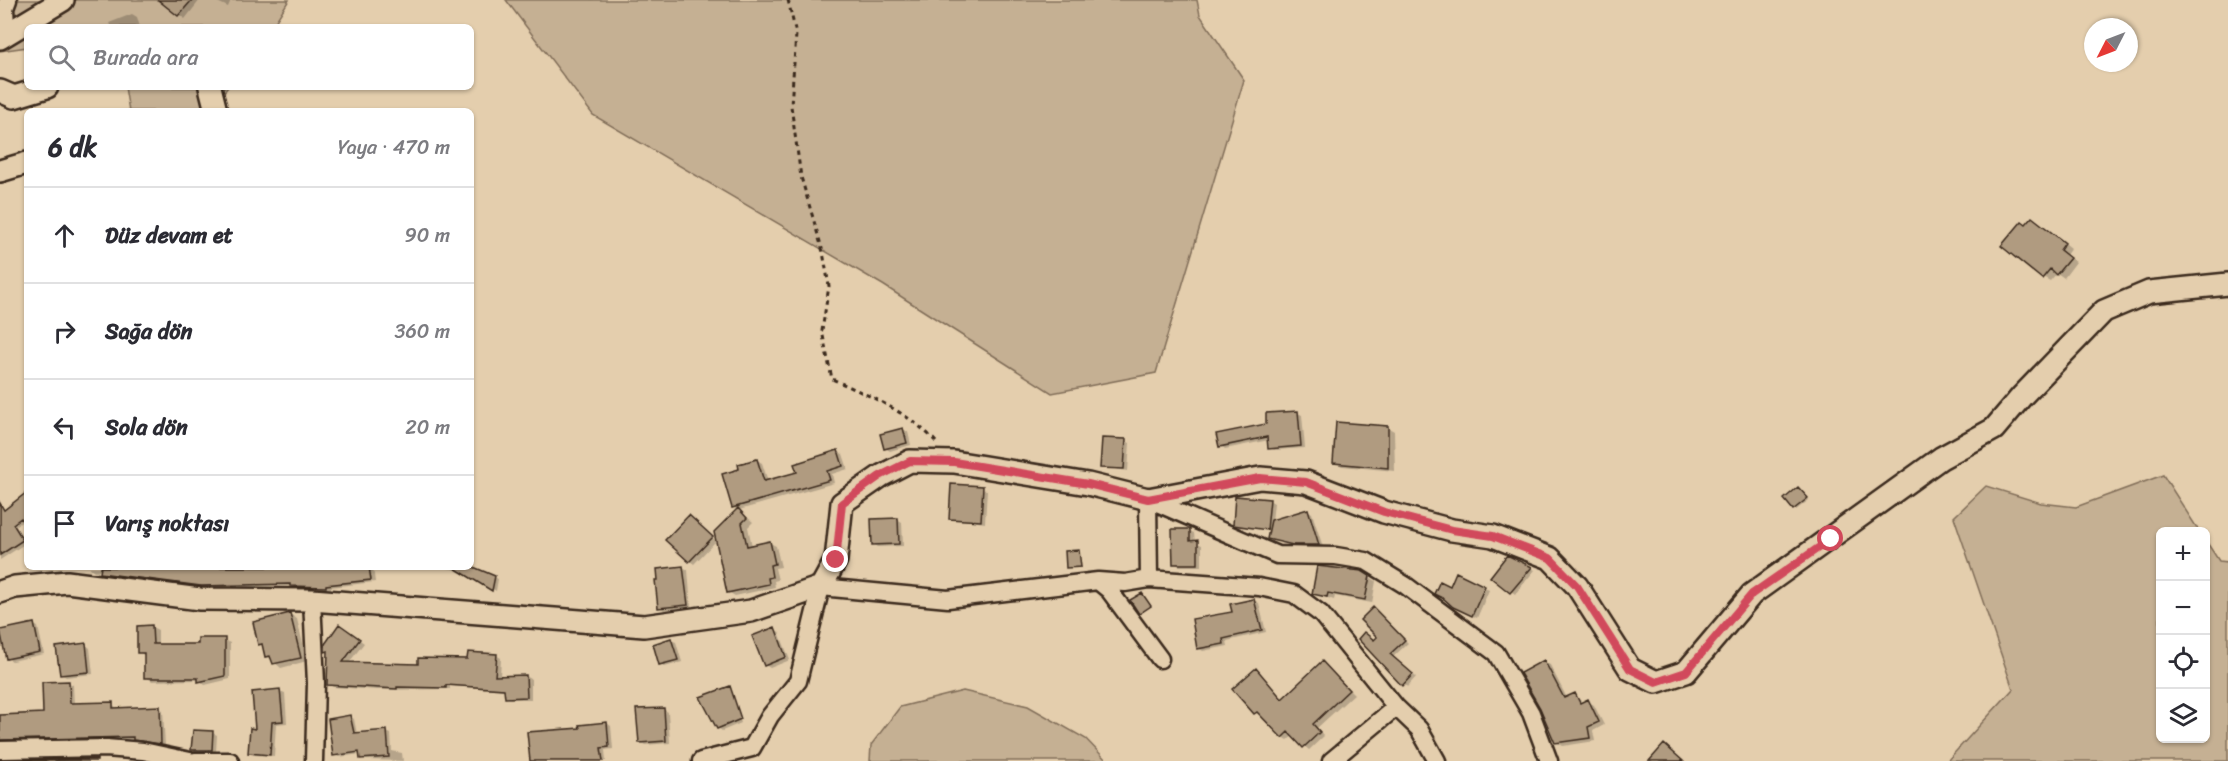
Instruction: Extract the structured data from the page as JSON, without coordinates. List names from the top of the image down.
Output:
{
  "north": "bottom left",
  "page": {
    "search": "Burada ara",
    "heading": ["6 dk", "Yaya · 470 m"],
    "list": [
      ["Düz devam et", "90 m"],
      ["Sağa dön", "360 m"],
      ["Sola dön", "20 m"],
      "Varış noktası"
    ],
    "map_buttons": ["+", "−"]
  }
}
